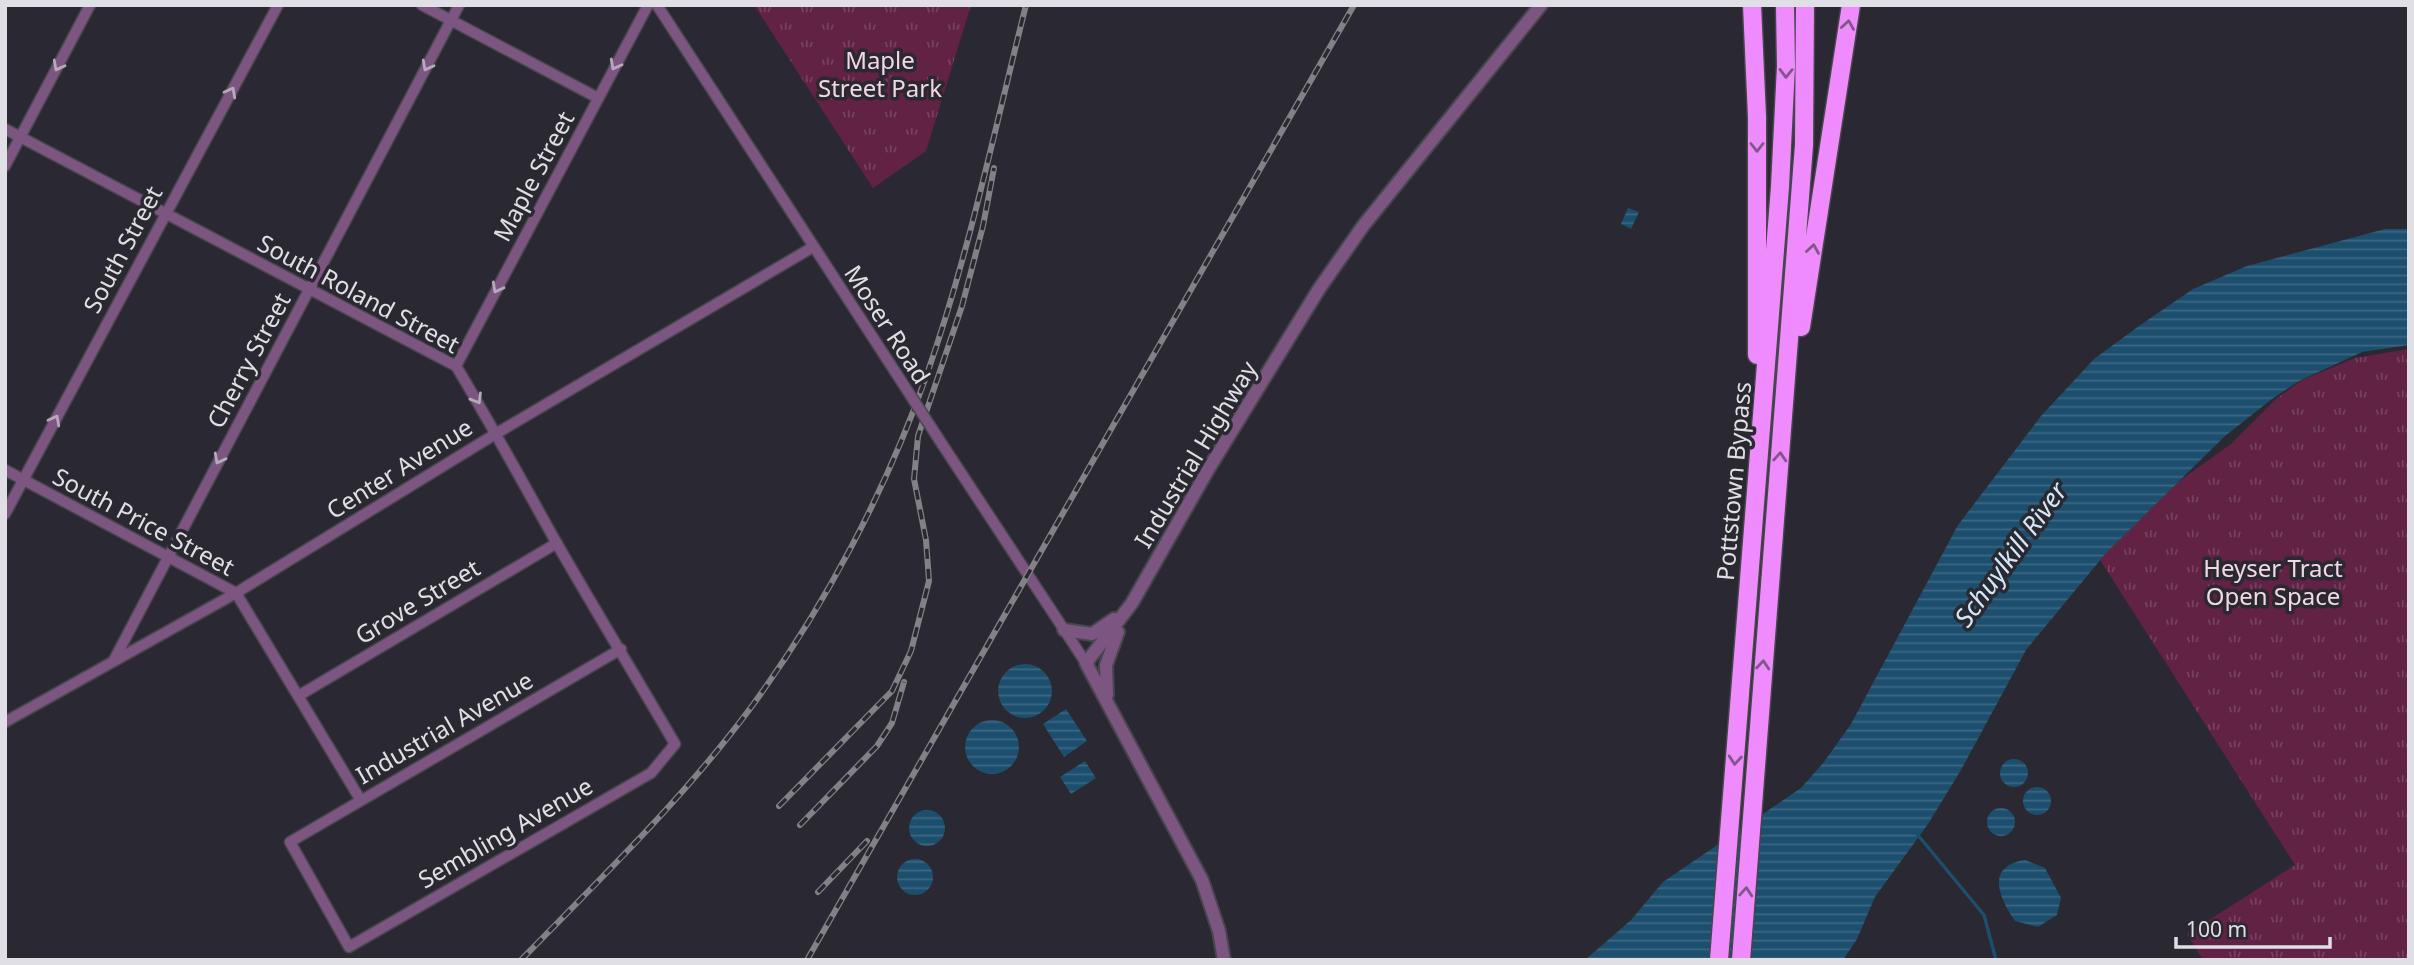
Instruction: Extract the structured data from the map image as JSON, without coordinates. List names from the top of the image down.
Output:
{
  "streets": {
    "highway": ["Pottstown Bypass"],
    "street": [
      "Maple Street",
      "South Street",
      "South Roland Street",
      "Moser Road",
      "Cherry Street",
      "Industrial Highway",
      "Center Avenue",
      "South Price Street",
      "Grove Street",
      "Industrial Avenue",
      "Sembling Avenue"
    ]
  },
  "crossings": [
    ["Maple Street", "South Roland Street"],
    ["South Street", "South Roland Street"],
    ["South Street", "South Price Street"],
    ["South Roland Street", "Cherry Street"],
    ["South Roland Street", "Center Avenue"],
    ["South Roland Street", "Grove Street"],
    ["South Roland Street", "Industrial Avenue"],
    ["South Roland Street", "Sembling Avenue"],
    ["Moser Road", "Industrial Highway"],
    ["Moser Road", "Center Avenue"],
    ["Cherry Street", "Center Avenue"],
    ["Cherry Street", "South Price Street"],
    ["Center Avenue", "South Price Street"],
    ["South Price Street", "Grove Street"],
    ["South Price Street", "Industrial Avenue"],
    ["Industrial Avenue", "Sembling Avenue"]
  ],
  "one_way": ["Maple Street", "South Street", "Cherry Street"],
  "water": ["Schuylkill River"],
  "parks": ["Maple Street Park", "Heyser Tract Open Space"],
  "scale_bar": "100 m"
}
